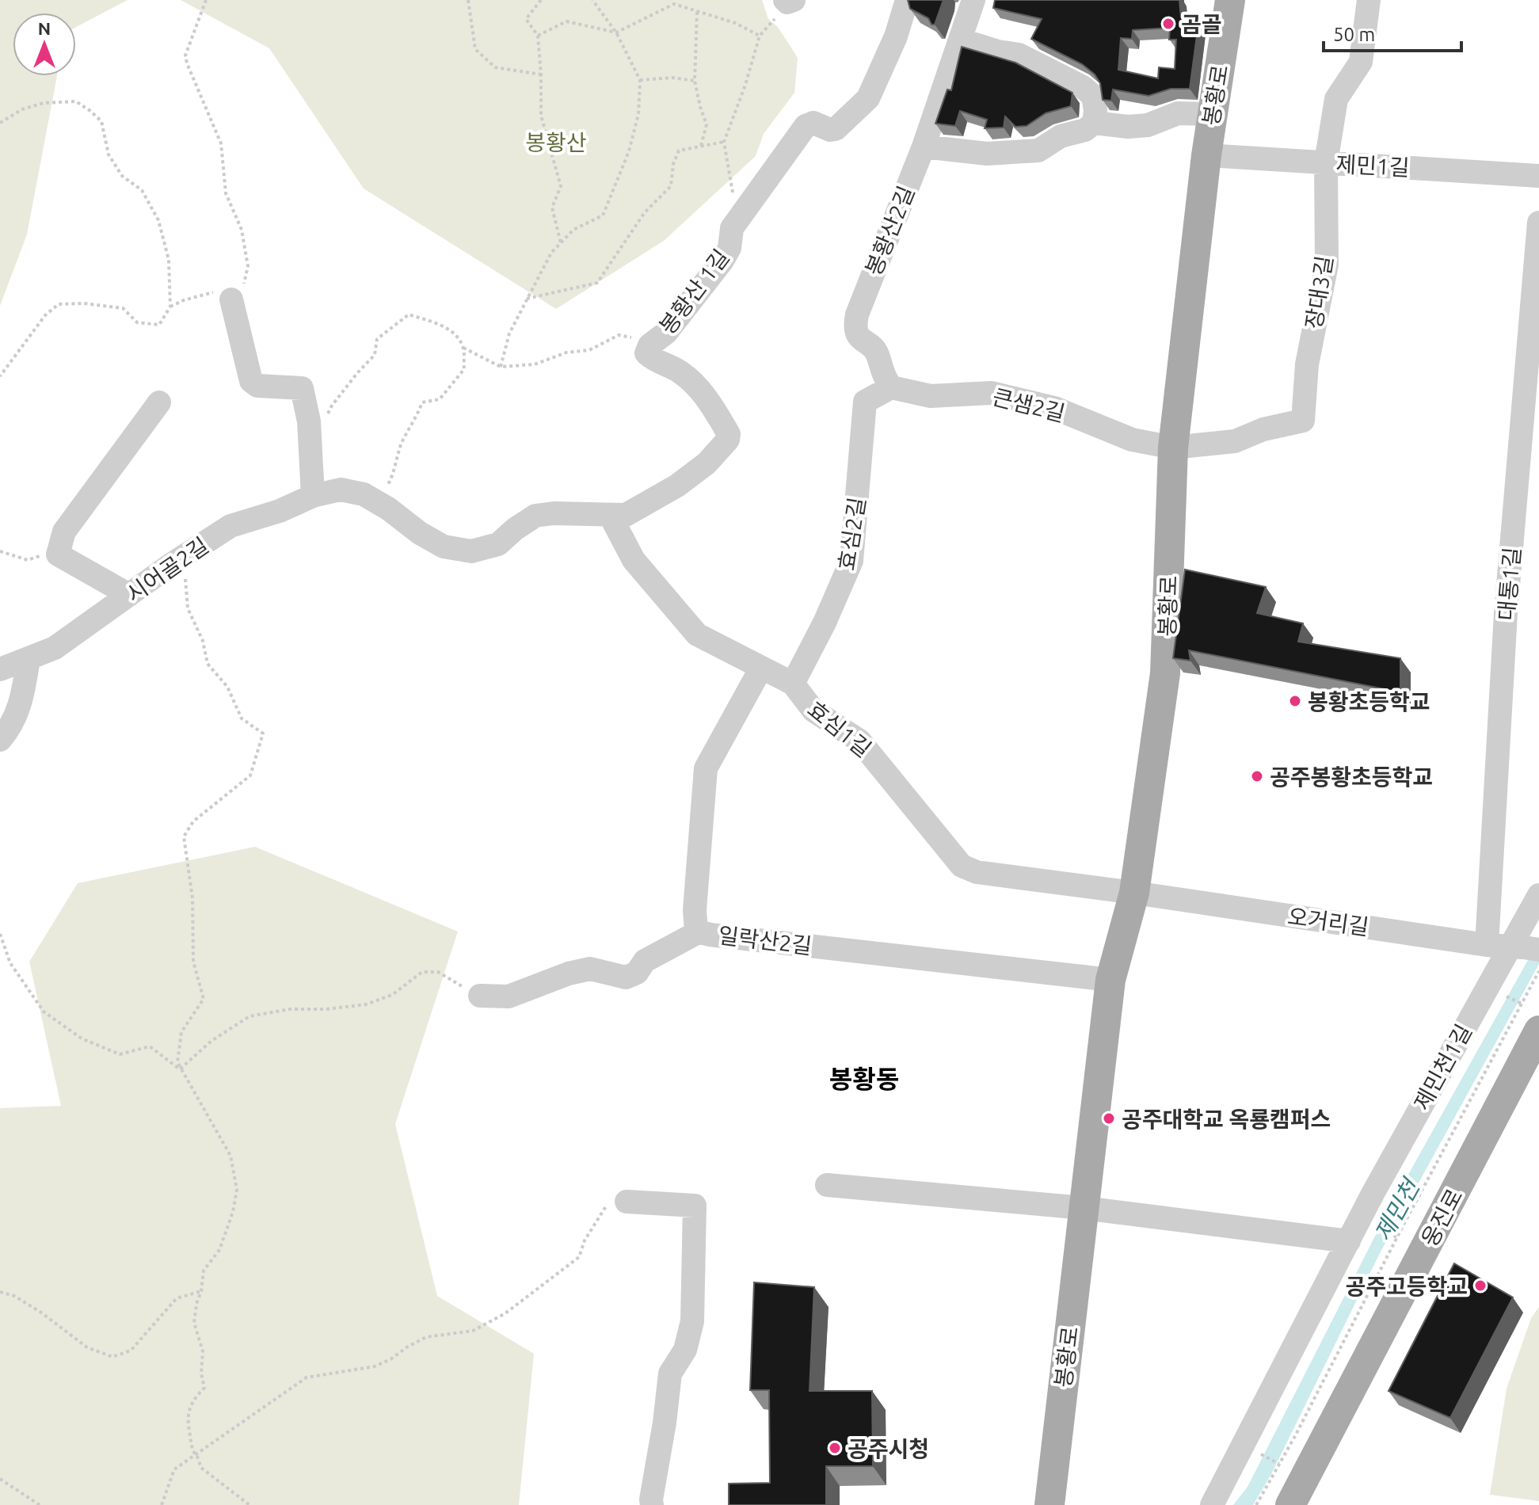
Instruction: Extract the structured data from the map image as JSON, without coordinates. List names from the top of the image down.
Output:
{
  "streets": {
    "main road": ["봉황로", "웅진로"],
    "street": [
      "제민1길",
      "봉황산2길",
      "봉황산 1길",
      "장대3길",
      "큰샘2길",
      "효심2길",
      "시어골2길",
      "대통1길",
      "효심1길",
      "오거리길",
      "일락산2길",
      "제민천1길"
    ]
  },
  "crossings": [
    ["봉황로", "제민1길"],
    ["봉황로", "큰샘2길"],
    ["봉황로", "효심1길"],
    ["봉황로", "오거리길"],
    ["봉황로", "일락산2길"],
    ["제민1길", "장대3길"],
    ["봉황산2길", "큰샘2길"],
    ["봉황산2길", "효심2길"],
    ["봉황산 1길", "시어골2길"],
    ["봉황산 1길", "효심1길"],
    ["장대3길", "큰샘2길"],
    ["큰샘2길", "효심2길"],
    ["효심2길", "효심1길"],
    ["시어골2길", "효심1길"],
    ["대통1길", "오거리길"],
    ["대통1길", "제민천1길"],
    ["효심1길", "오거리길"],
    ["효심1길", "일락산2길"],
    ["오거리길", "제민천1길"]
  ],
  "districts": ["봉황동"],
  "water": ["제민천"],
  "parks": ["봉황산"],
  "places": [
    "곰골",
    "봉황초등학교",
    "공주봉황초등학교",
    "공주대학교 옥룡캠퍼스",
    "공주고등학교",
    "공주시청"
  ],
  "scale_bar": "50 m",
  "north": "top"
}
